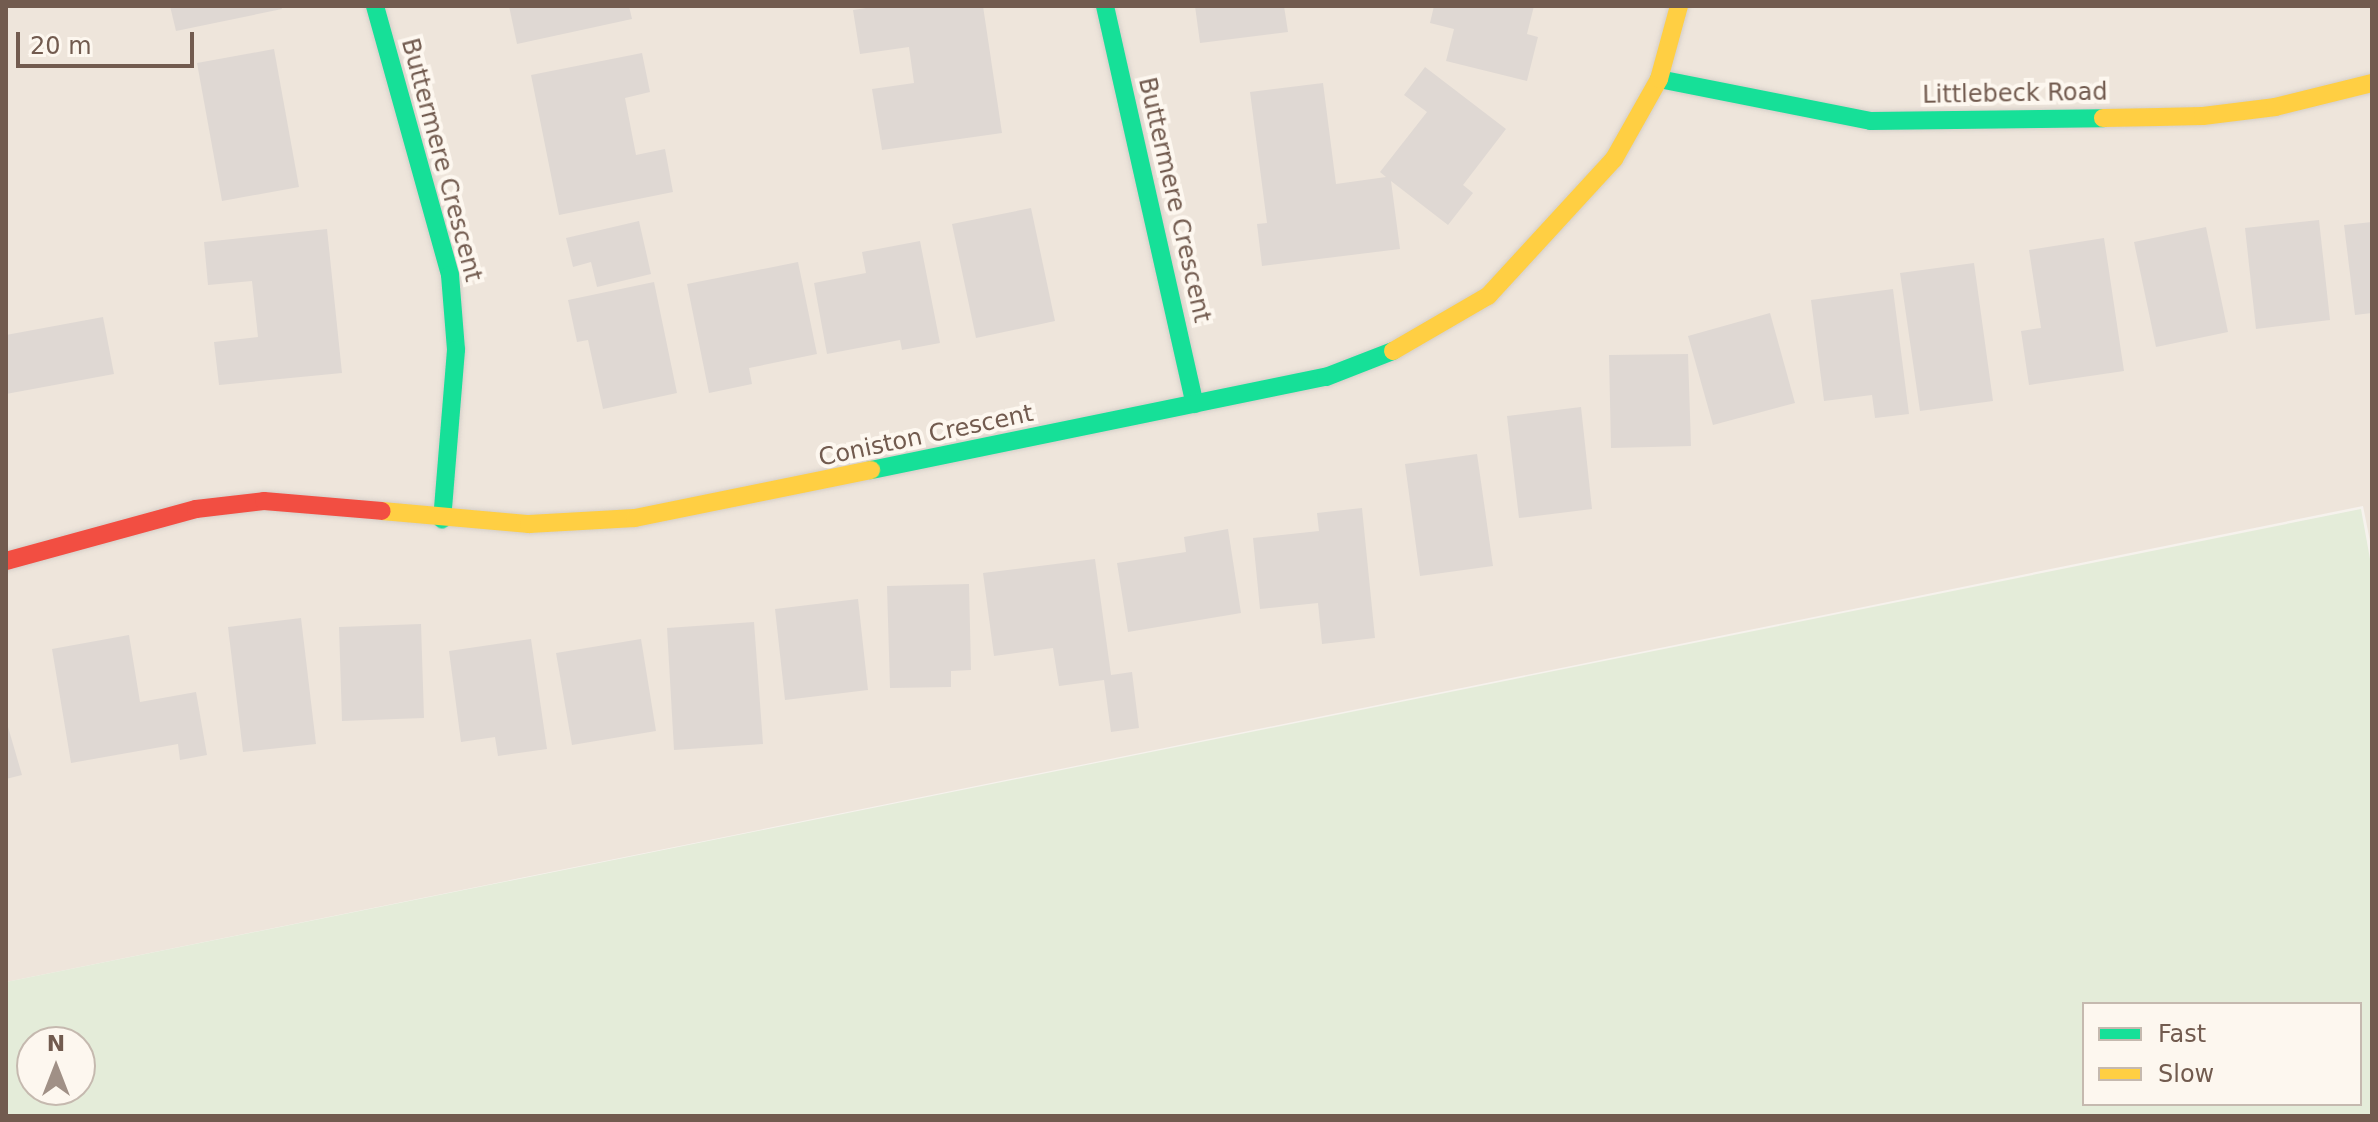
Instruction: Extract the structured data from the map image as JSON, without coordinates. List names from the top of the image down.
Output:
{
  "streets": {
    "street": ["Littlebeck Road", "Buttermere Crescent", "Coniston Crescent"]
  },
  "crossings": [
    ["Littlebeck Road", "Coniston Crescent"],
    ["Buttermere Crescent", "Coniston Crescent"]
  ],
  "legend": ["Fast", "Slow"],
  "scale_bar": "20 m",
  "north": "top"
}
